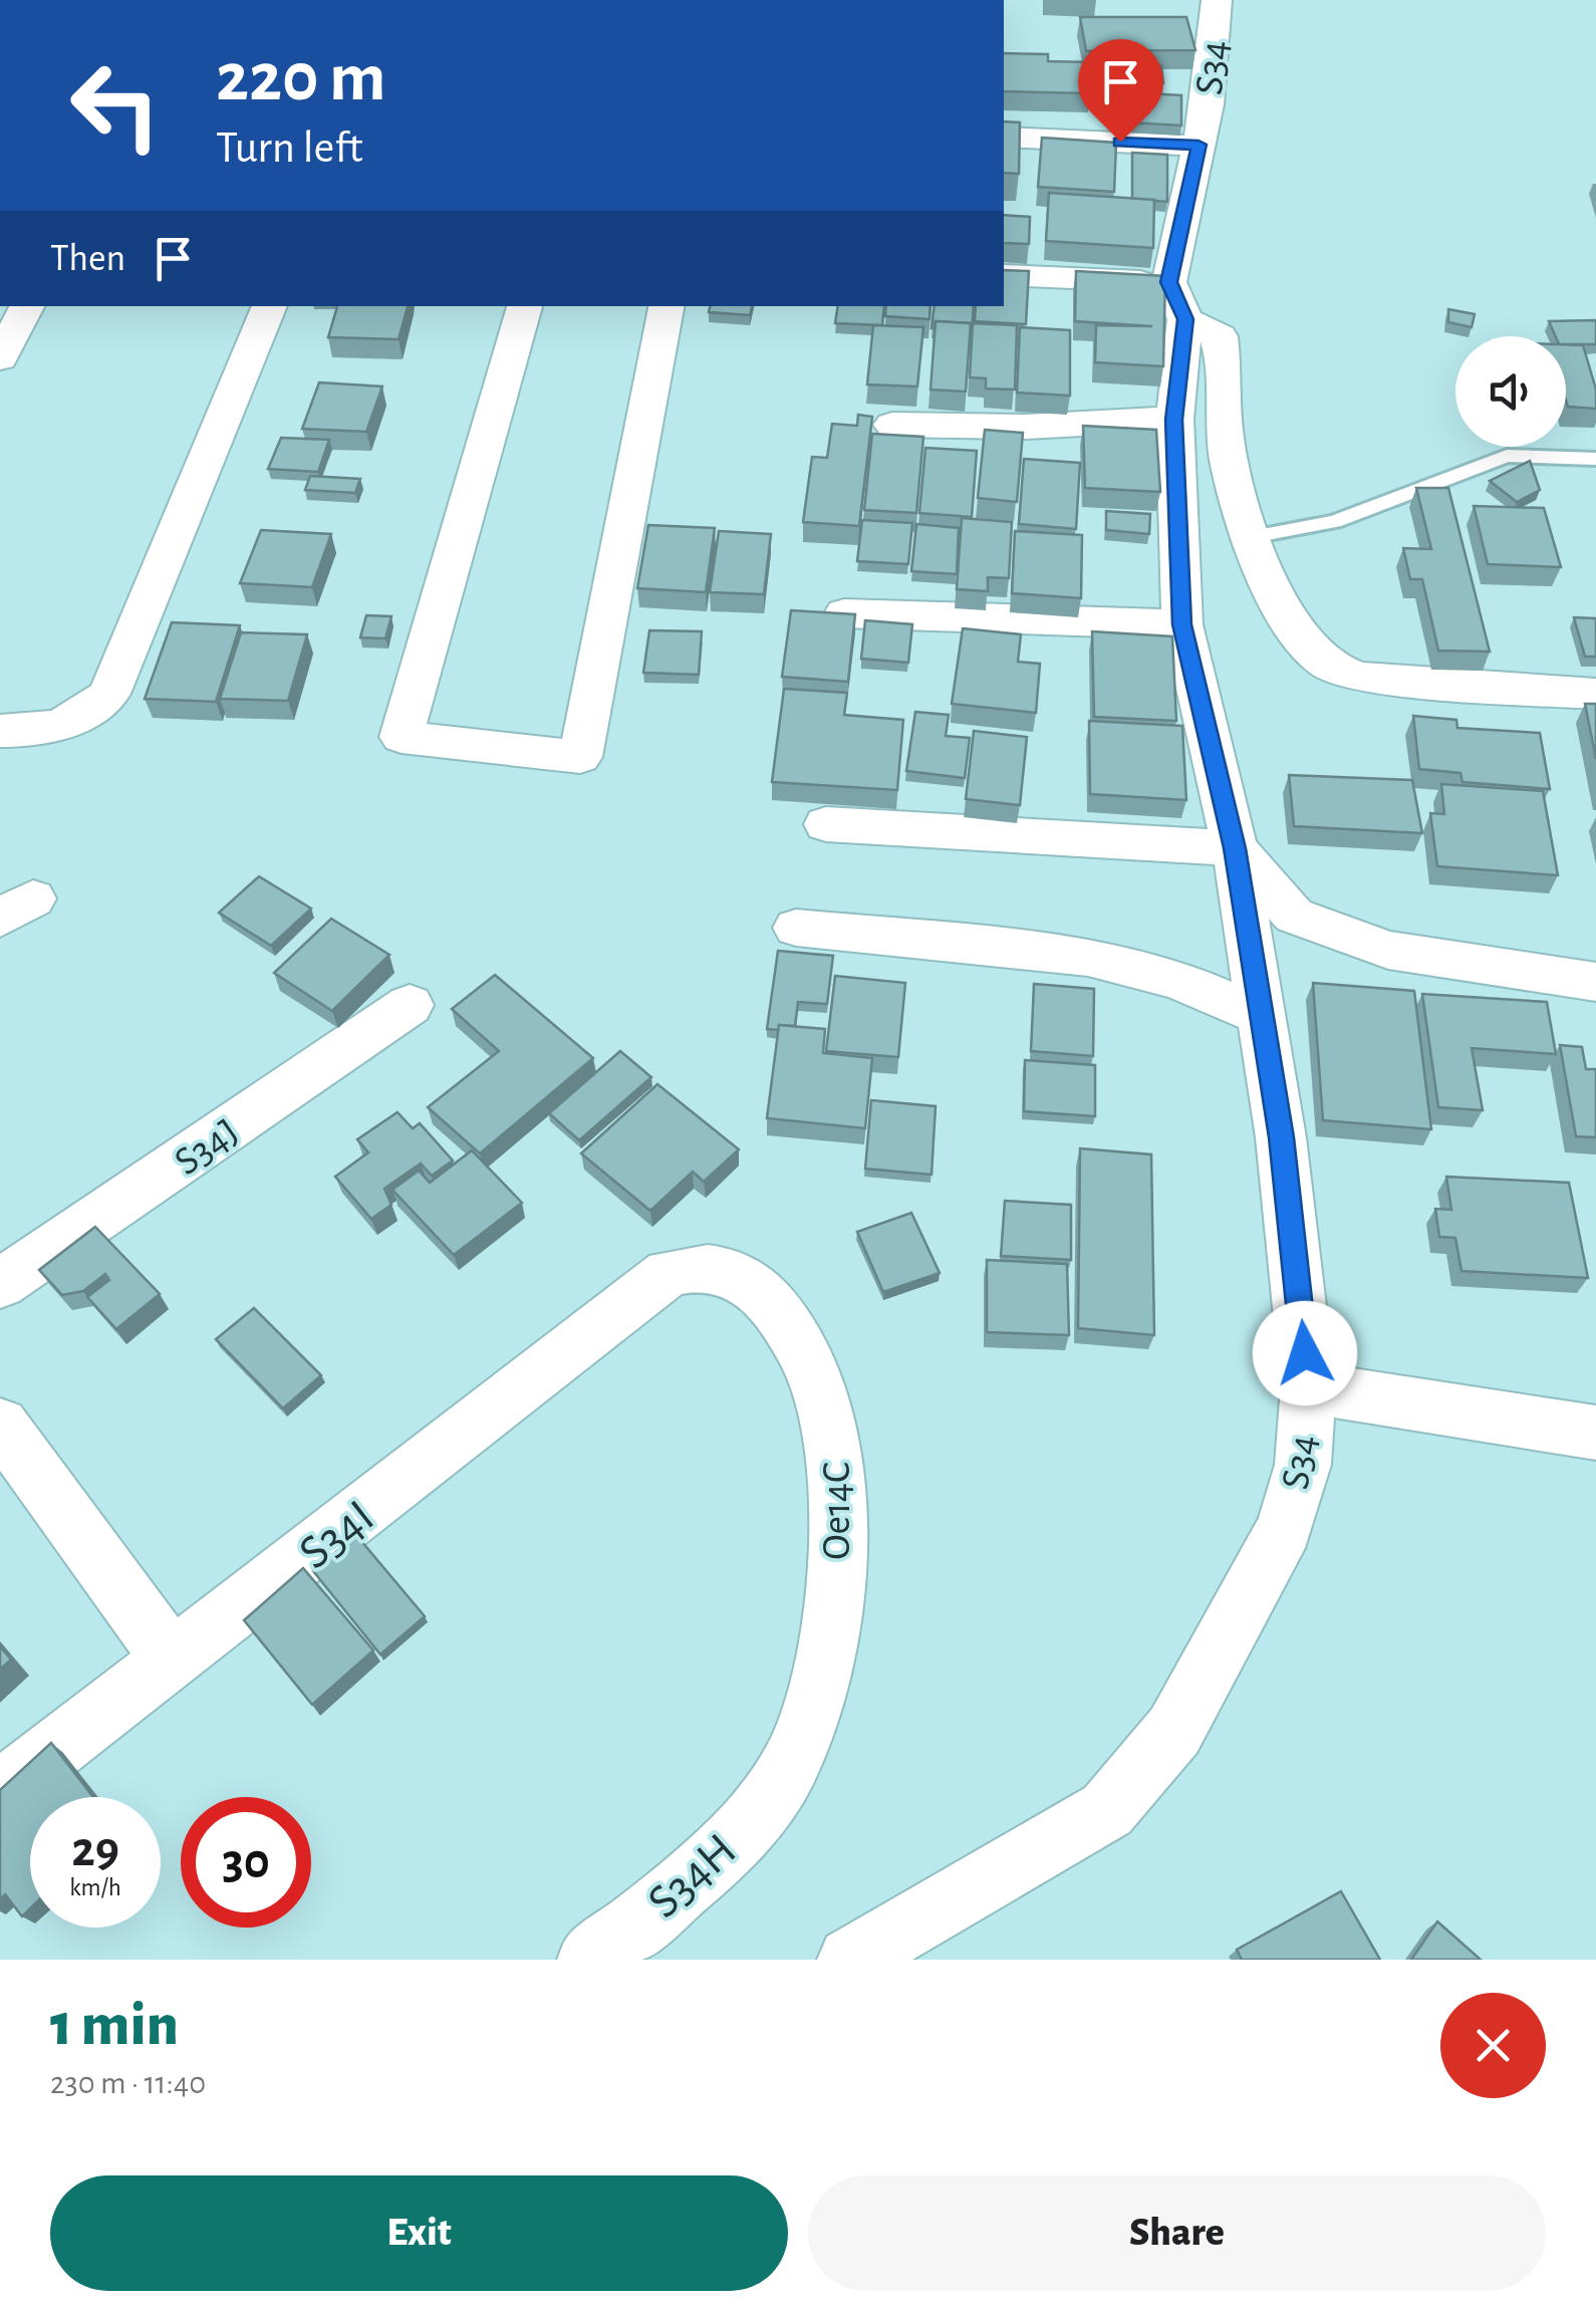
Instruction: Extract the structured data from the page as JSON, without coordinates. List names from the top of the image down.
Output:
{
  "streets": {
    "street": [
      "S34",
      "S34J",
      "Oe14C",
      "S34I",
      "S34H"
    ]
  },
  "crossings": [
    ["Oe14C", "S34I"],
    ["Oe14C", "S34H"]
  ],
  "page": {
    "turn": ["220 m", "Turn left"],
    "then": "Then",
    "speed": "29 km/h",
    "limit": "30",
    "heading": ["1 min", "230 m · 11:40"],
    "buttons": ["Exit", "Share"]
  }
}
